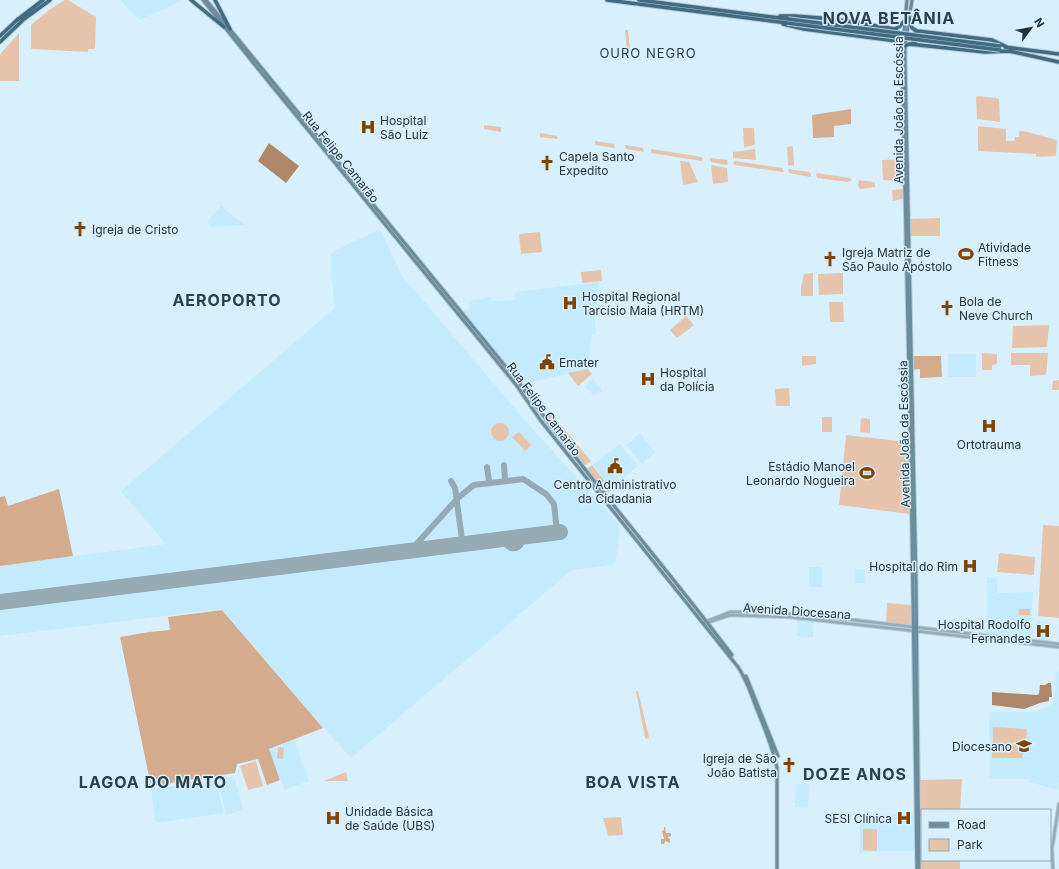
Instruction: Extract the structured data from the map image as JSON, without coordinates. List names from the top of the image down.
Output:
{
  "streets": {
    "main road": ["Avenida João da Escóssia", "Rua Felipe Camarão"],
    "street": ["Avenida Diocesana"]
  },
  "crossings": [
    ["Avenida João da Escóssia", "Avenida Diocesana"],
    ["Rua Felipe Camarão", "Avenida Diocesana"]
  ],
  "districts": [
    "NOVA BETÂNIA",
    "OURO NEGRO",
    "AEROPORTO",
    "DOZE ANOS",
    "LAGOA DO MATO",
    "BOA VISTA"
  ],
  "places": {
    "hospital": [
      "Hospital São Luiz",
      "Hospital Regional Tarcísio Maia (HRTM)",
      "Hospital da Polícia",
      "Ortotrauma",
      "Hospital do Rim",
      "Hospital Rodolfo Fernandes",
      "Unidade Básica de Saúde (UBS)",
      "SESI Clínica"
    ],
    "church": [
      "Capela Santo Expedito",
      "Igreja de Cristo",
      "Igreja Matriz de São Paulo Apóstolo",
      "Bola de Neve Church",
      "Igreja de São João Batista"
    ],
    "sports": ["Atividade Fitness", "Estádio Manoel Leonardo Nogueira"],
    "public building": ["Emater", "Centro Administrativo da Cidadania"],
    "school or university": ["Diocesano"]
  },
  "legend": ["Road", "Park"],
  "north": "top right"
}
